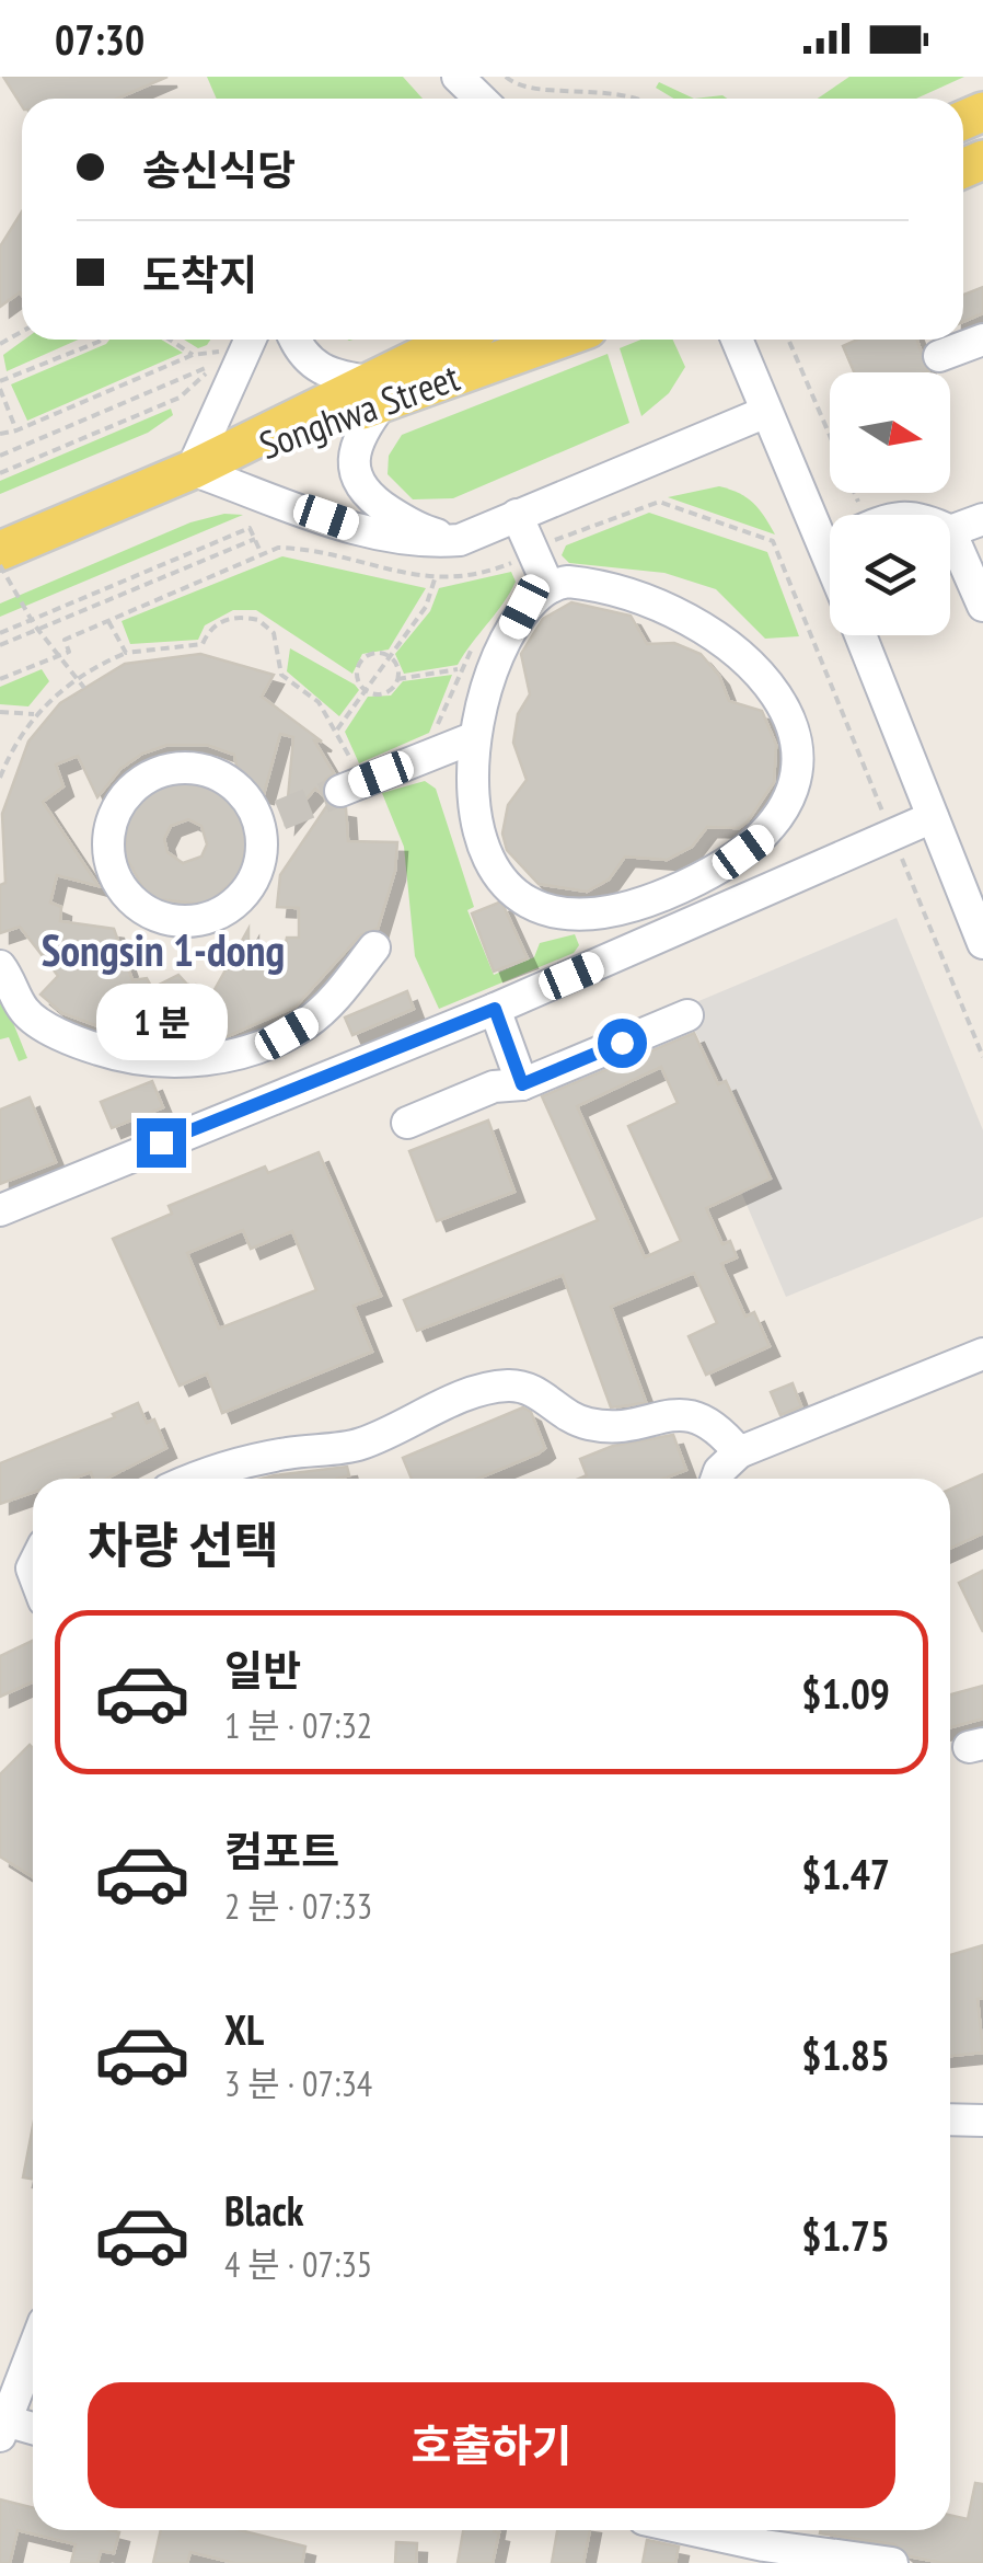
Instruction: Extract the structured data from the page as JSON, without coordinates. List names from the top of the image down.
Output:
{
  "streets": {
    "main road": ["Songhwa Street"]
  },
  "districts": ["Songsin 1-dong"],
  "north": "right",
  "page": {
    "status": "07:30",
    "banner": ["송신식당", "도착지"],
    "bubble": "1 분",
    "heading": "차량 선택",
    "list": [
      {
        "name": "일반",
        "note": "1 분 · 07:32",
        "value": "$1.09"
      },
      {
        "name": "컴포트",
        "note": "2 분 · 07:33",
        "value": "$1.47"
      },
      {
        "name": "XL",
        "note": "3 분 · 07:34",
        "value": "$1.85"
      },
      {
        "name": "Black",
        "note": "4 분 · 07:35",
        "value": "$1.75"
      }
    ],
    "buttons": "호출하기"
  }
}
